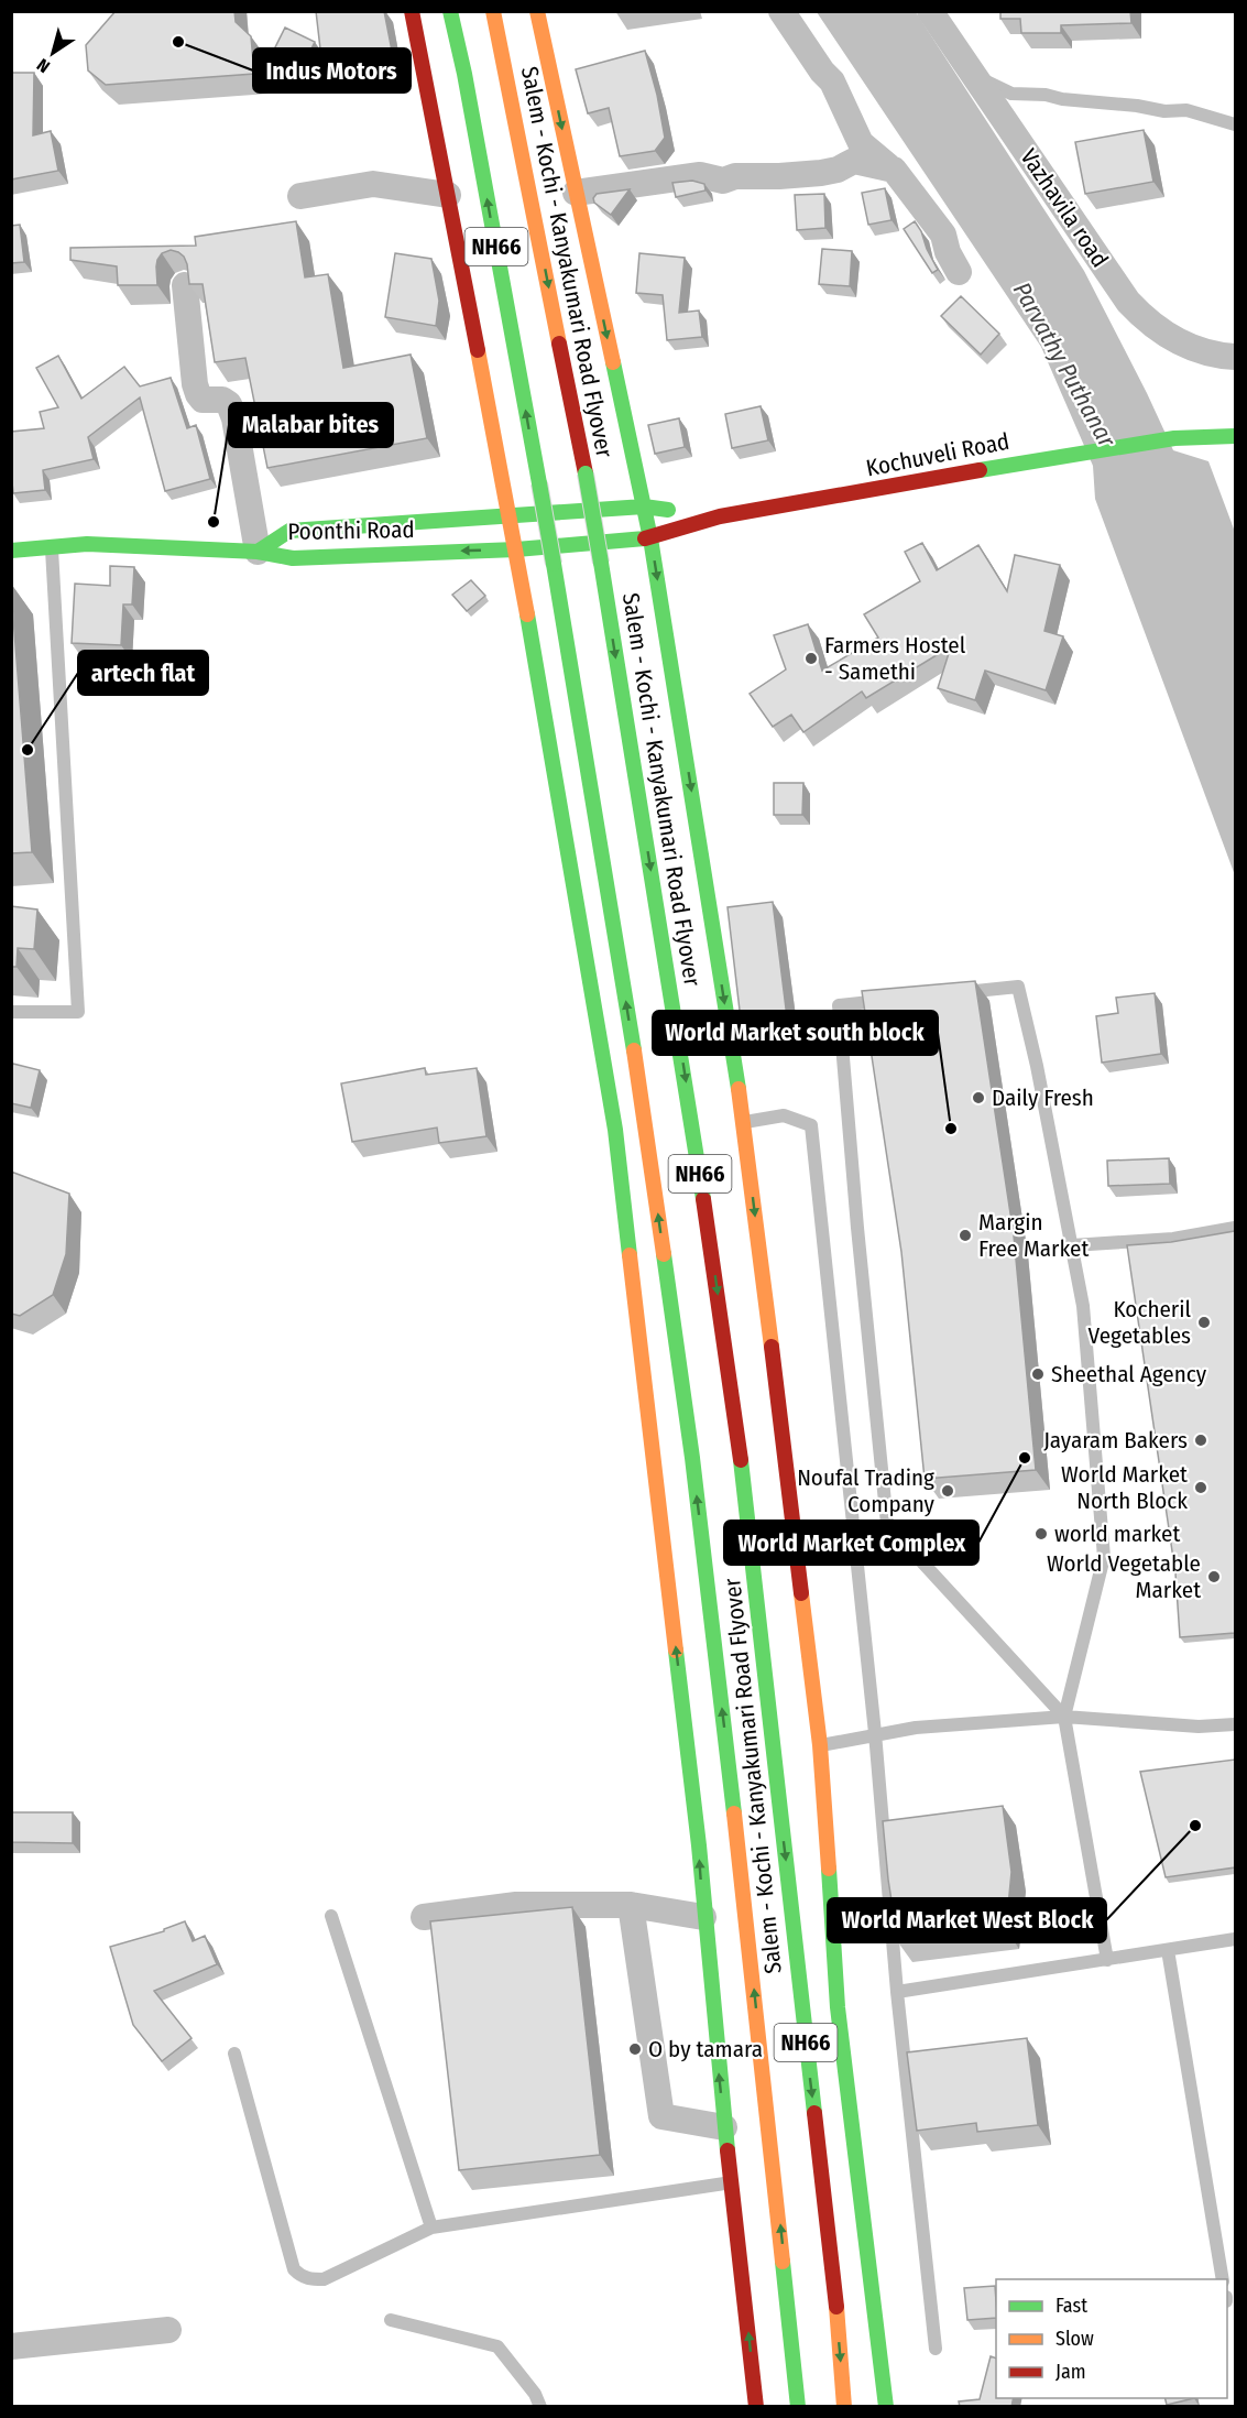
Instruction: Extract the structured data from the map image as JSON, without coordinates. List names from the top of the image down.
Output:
{
  "streets": {
    "main road": [
      "NH66",
      "Salem - Kochi - Kanyakumari Road Flyover",
      "Kochuveli Road",
      "Poonthi Road"
    ],
    "street": ["Vazhavila road"]
  },
  "crossings": [
    ["Kochuveli Road", "Poonthi Road"]
  ],
  "water": ["Parvathy Puthanar"],
  "places": [
    "Indus Motors",
    "Malabar bites",
    "Farmers Hostel - Samethi",
    "artech flat",
    "Daily Fresh",
    "World Market south block",
    "Margin Free Market",
    "Kocheril Vegetables",
    "Sheethal Agency",
    "Jayaram Bakers",
    "World Market Complex",
    "World Market North Block",
    "Noufal Trading Company",
    "world market",
    "World Vegetable Market",
    "World Market West Block",
    "O by tamara"
  ],
  "legend": ["Fast", "Slow", "Jam"],
  "north": "bottom left"
}
